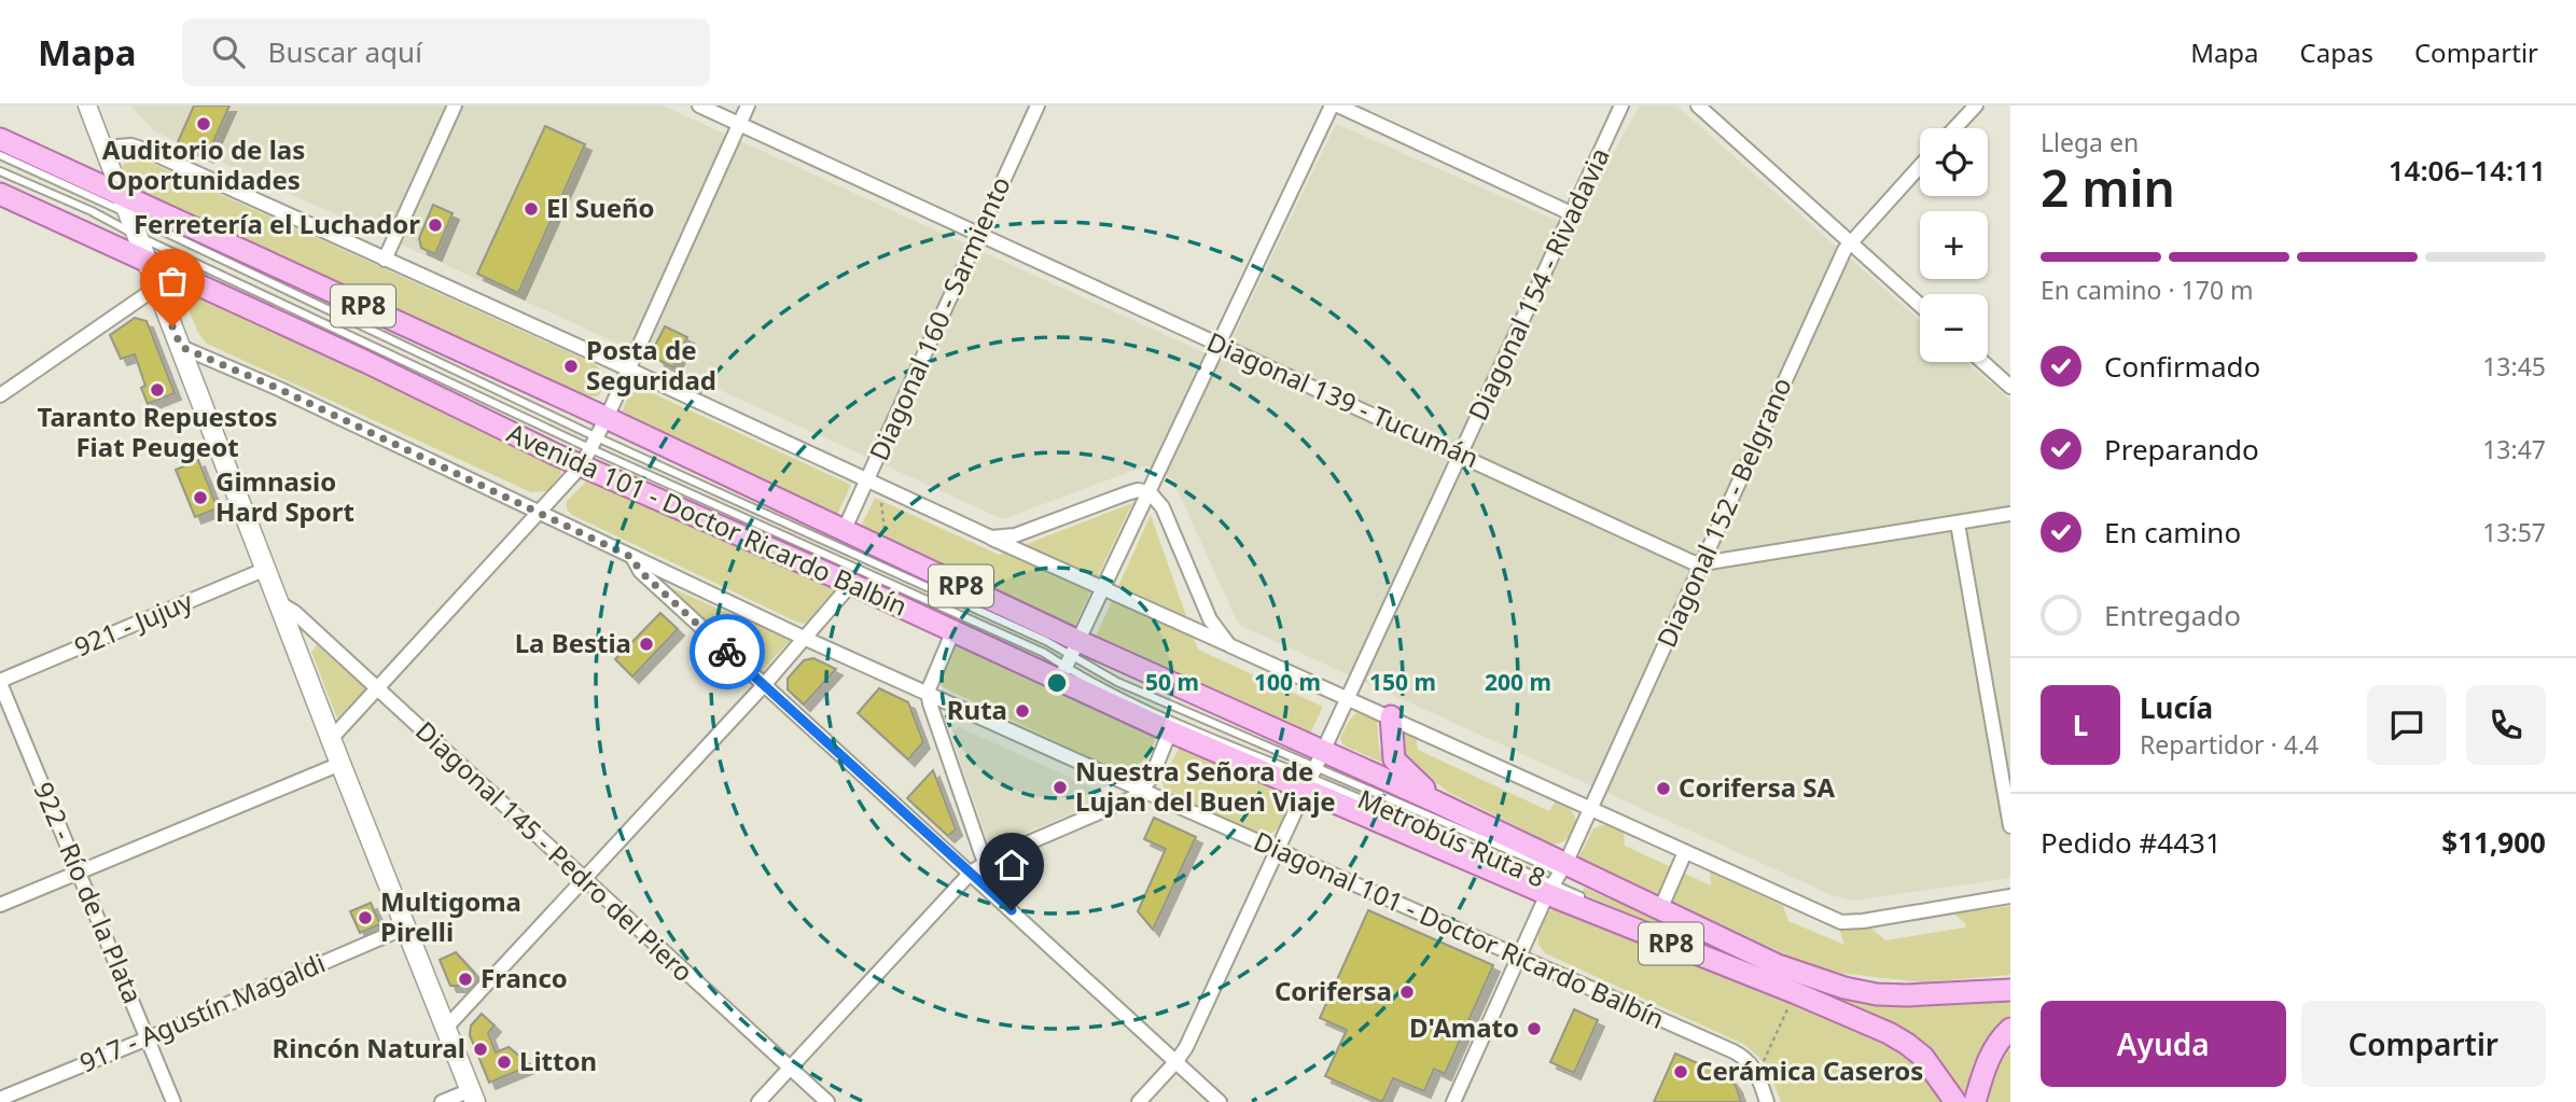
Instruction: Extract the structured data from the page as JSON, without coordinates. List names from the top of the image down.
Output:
{
  "streets": {
    "main road": ["RP8", "Avenida 101 - Doctor Ricardo Balbín"],
    "street": [
      "Diagonal 154 - Rivadavia",
      "Diagonal 160 - Sarmiento",
      "Diagonal 139 - Tucumán",
      "Diagonal 152 - Belgrano",
      "921 - Jujuy",
      "Diagonal 145 - Pedro del Piero",
      "922 - Río de la Plata",
      "Diagonal 101 - Doctor Ricardo Balbín",
      "917 - Agustín Magaldi"
    ],
    "lane": ["Metrobús Ruta 8"]
  },
  "crossings": [
    ["Diagonal 154 - Rivadavia", "Diagonal 139 - Tucumán"],
    ["Diagonal 154 - Rivadavia", "Avenida 101 - Doctor Ricardo Balbín"],
    ["Diagonal 154 - Rivadavia", "Diagonal 101 - Doctor Ricardo Balbín"],
    ["RP8", "Avenida 101 - Doctor Ricardo Balbín"],
    ["Diagonal 160 - Sarmiento", "Diagonal 139 - Tucumán"],
    ["Diagonal 160 - Sarmiento", "Avenida 101 - Doctor Ricardo Balbín"],
    ["Diagonal 139 - Tucumán", "Diagonal 152 - Belgrano"],
    ["Diagonal 152 - Belgrano", "Avenida 101 - Doctor Ricardo Balbín"],
    ["Diagonal 152 - Belgrano", "Metrobús Ruta 8"],
    ["Diagonal 152 - Belgrano", "Diagonal 101 - Doctor Ricardo Balbín"],
    ["Avenida 101 - Doctor Ricardo Balbín", "Metrobús Ruta 8"],
    ["921 - Jujuy", "922 - Río de la Plata"],
    ["922 - Río de la Plata", "917 - Agustín Magaldi"]
  ],
  "places": [
    "Auditorio de las Oportunidades",
    "El Sueño",
    "Ferretería el Luchador",
    "Posta de Seguridad",
    "Taranto Repuestos Fiat Peugeot",
    "Gimnasio Hard Sport",
    "La Bestia",
    "Ruta",
    "Nuestra Señora de Lujan del Buen Viaje",
    "Corifersa SA",
    "Multigoma Pirelli",
    "Franco",
    "Corifersa",
    "D'Amato",
    "Rincón Natural",
    "Litton",
    "Cerámica Caseros"
  ],
  "page": {
    "header": "Mapa",
    "search": "Buscar aquí",
    "nav": ["Mapa", "Capas", "Compartir"],
    "heading": ["2 min", "Llega en", "14:06–14:11"],
    "panel": [
      "Lucía",
      "Repartidor · 4.4",
      "Pedido #4431",
      "$11,900"
    ],
    "map_buttons": ["+", "−"],
    "bar": "En camino · 170 m",
    "list": [
      ["Confirmado", "13:45"],
      ["Preparando", "13:47"],
      ["En camino", "13:57"],
      "Entregado"
    ],
    "round": "L",
    "buttons": ["Ayuda", "Compartir"]
  },
  "rings": [
    "50 m",
    "100 m",
    "150 m",
    "200 m"
  ]
}
